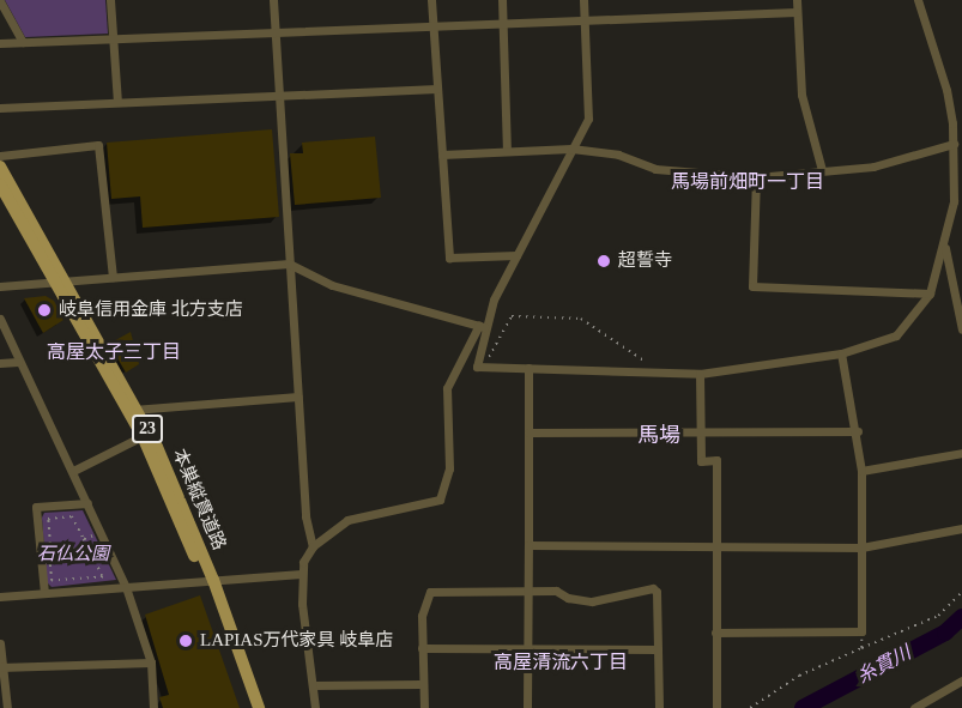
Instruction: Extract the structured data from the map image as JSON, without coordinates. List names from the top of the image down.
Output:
{
  "streets": {
    "main road": ["23", "本巣縦貫道路"]
  },
  "districts": [
    "馬場前畑町一丁目",
    "高屋太子三丁目",
    "馬場",
    "高屋清流六丁目"
  ],
  "water": ["糸貫川"],
  "parks": ["石仏公園"],
  "places": ["超誓寺", "岐阜信用金庫 北方支店", "LAPIAS万代家具 岐阜店"]
}
